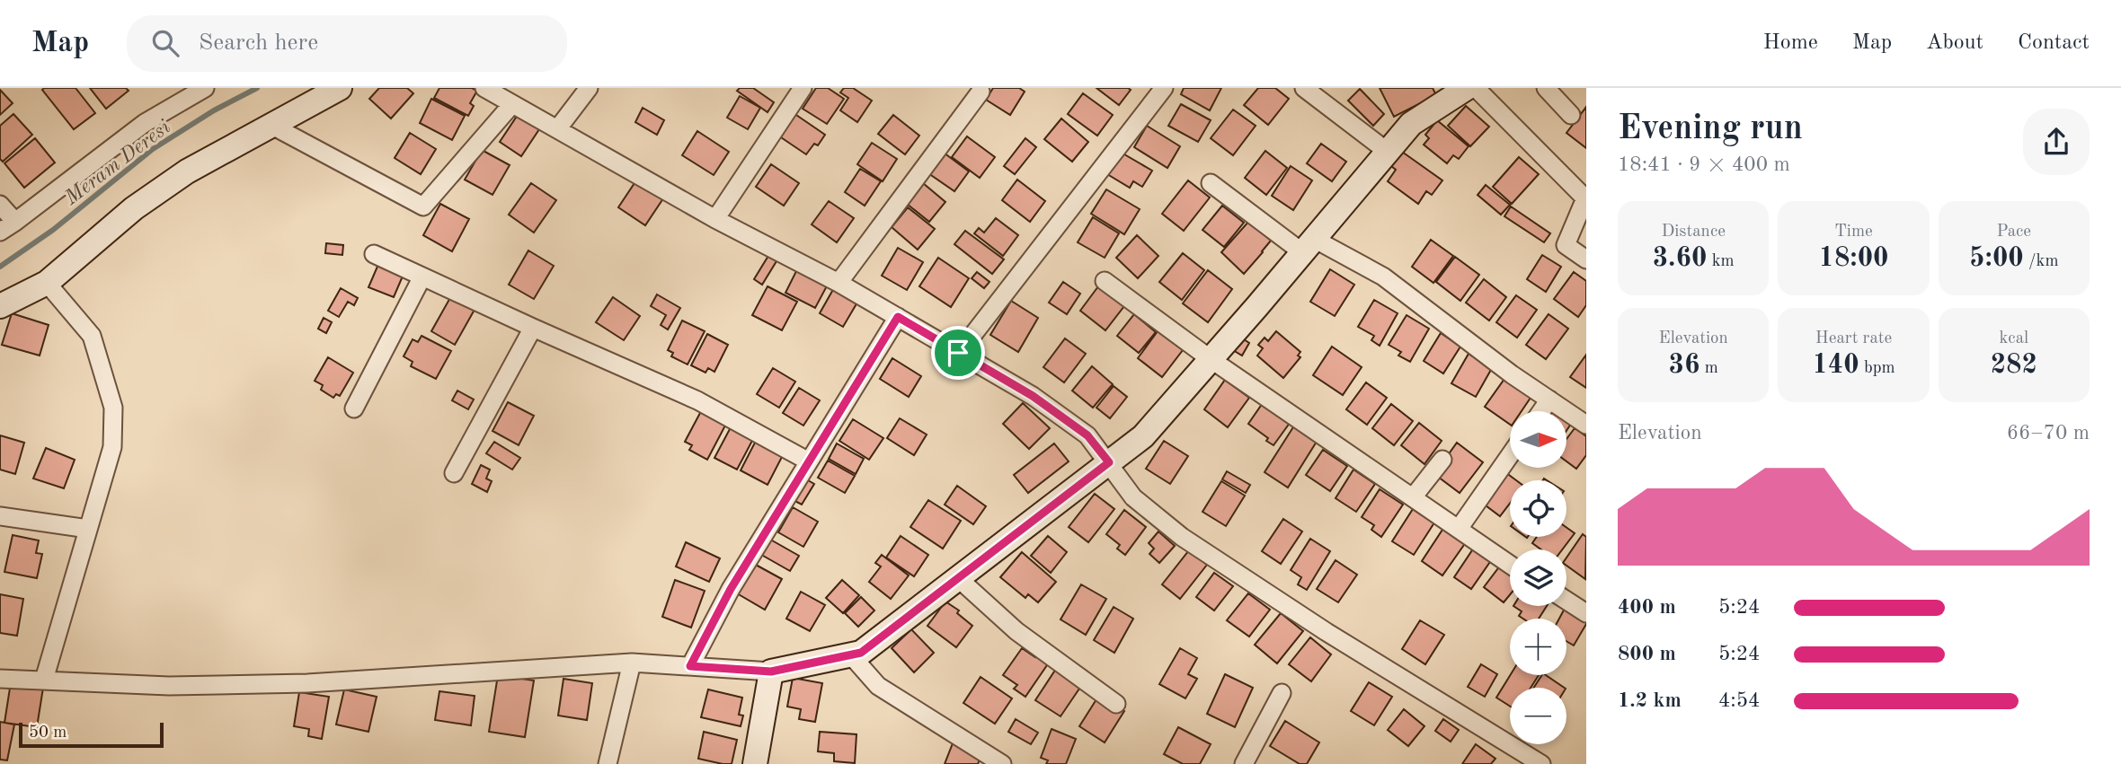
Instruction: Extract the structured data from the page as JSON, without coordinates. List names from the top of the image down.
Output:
{
  "water": ["Meram Deresi"],
  "scale_bar": "50 m",
  "north": "right",
  "page": {
    "header": "Map",
    "search": "Search here",
    "nav": [
      "Home",
      "Map",
      "About",
      "Contact"
    ],
    "heading": ["Evening run", "18:41 · 9 × 400 m"],
    "stats": [
      ["Distance", "3.60 km"],
      ["Time", "18:00"],
      ["Pace", "5:00 /km"],
      ["Elevation", "36 m"],
      ["Heart rate", "140 bpm"],
      ["kcal", "282"]
    ],
    "chart": ["Elevation", "66–70 m"],
    "map_buttons": ["+", "−"],
    "list": [
      {
        "name": "400 m",
        "note": "5:24"
      },
      {
        "name": "800 m",
        "note": "5:24"
      },
      {
        "name": "1.2 km",
        "note": "4:54"
      }
    ],
    "scale": "50 m"
  }
}
